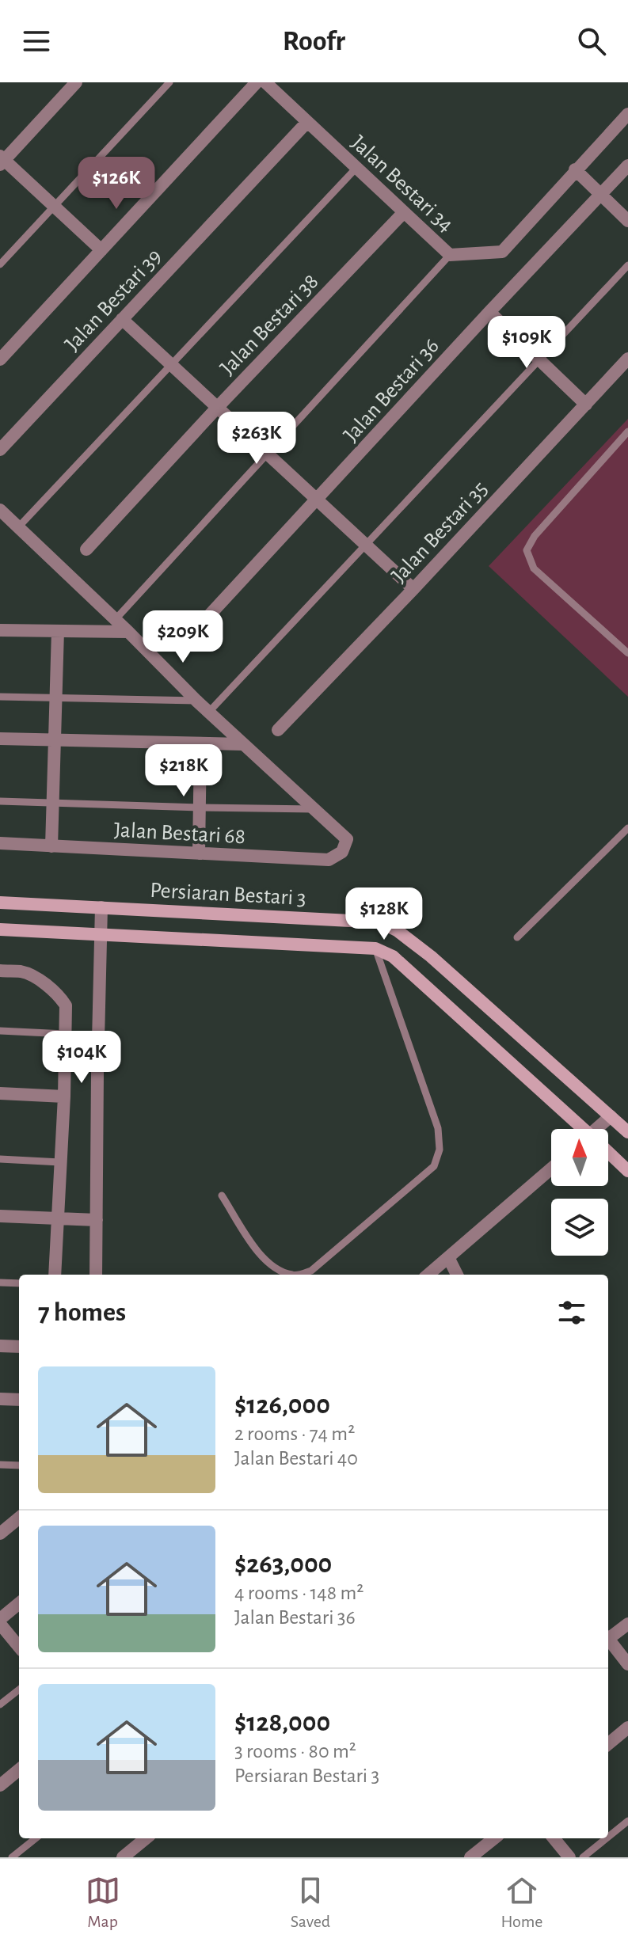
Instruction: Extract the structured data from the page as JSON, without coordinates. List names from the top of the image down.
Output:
{
  "streets": {
    "street": [
      "Jalan Bestari 34",
      "Jalan Bestari 39",
      "Jalan Bestari 38",
      "Jalan Bestari 36",
      "Jalan Bestari 35",
      "Jalan Bestari 68",
      "Persiaran Bestari 3"
    ]
  },
  "crossings": [
    ["Jalan Bestari 34", "Jalan Bestari 39"],
    ["Jalan Bestari 34", "Jalan Bestari 38"]
  ],
  "north": "top",
  "page": {
    "header": "Roofr",
    "price": [
      "$126K",
      "$109K",
      "$263K",
      "$209K",
      "$218K",
      "$128K",
      "$104K"
    ],
    "heading": "7 homes",
    "list": [
      {
        "name": "$126,000",
        "note": "2 rooms · 74 m² · Jalan Bestari 40"
      },
      {
        "name": "$263,000",
        "note": "4 rooms · 148 m² · Jalan Bestari 36"
      },
      {
        "name": "$128,000",
        "note": "3 rooms · 80 m² · Persiaran Bestari 3"
      }
    ],
    "tabs": ["Map", "Saved", "Home"]
  }
}
